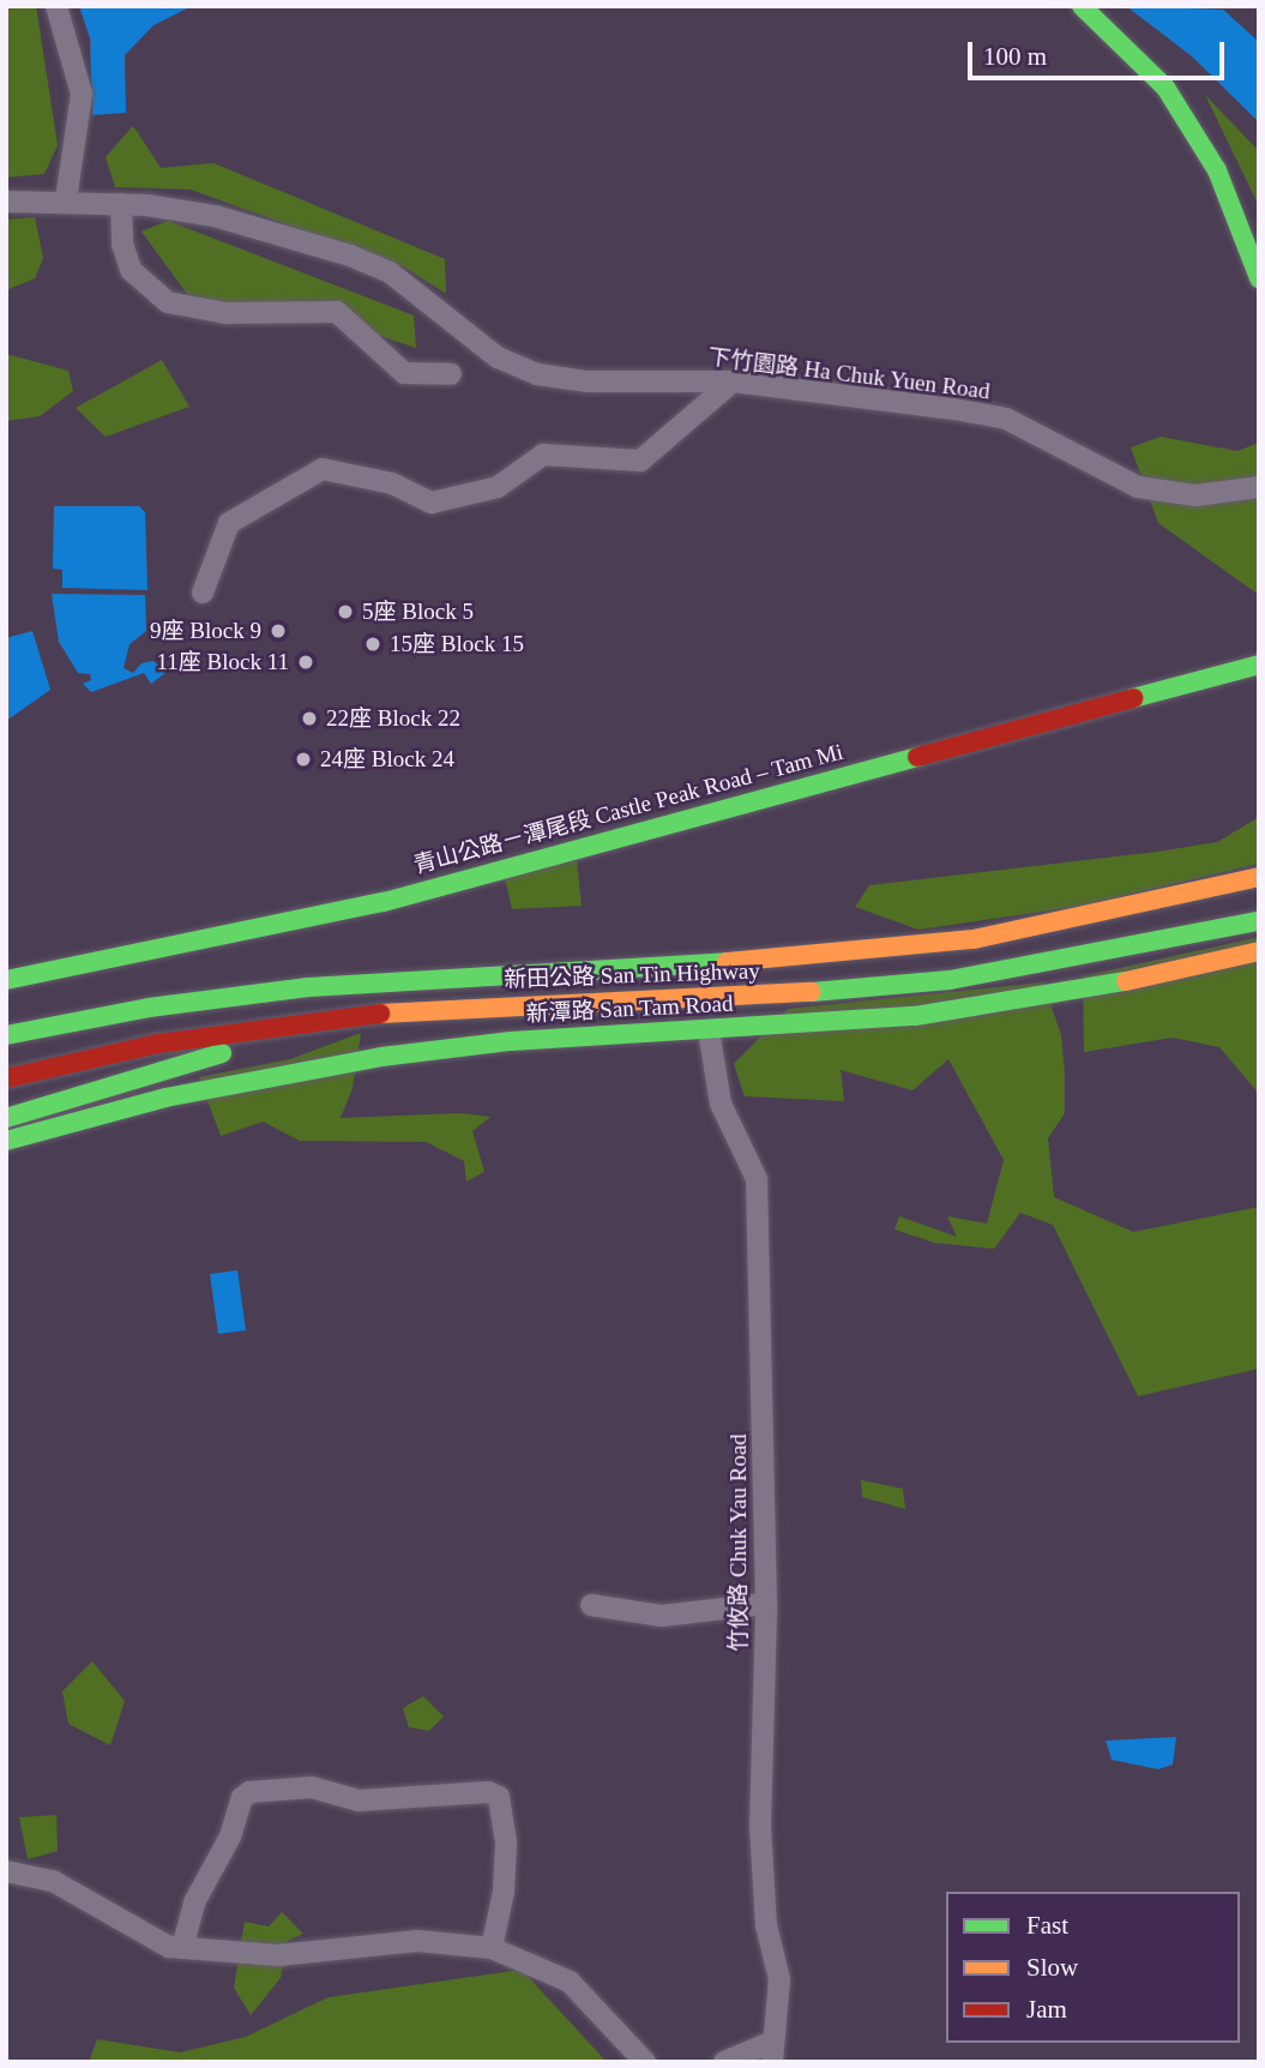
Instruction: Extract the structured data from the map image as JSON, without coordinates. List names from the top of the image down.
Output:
{
  "streets": {
    "main road": ["青山公路－潭尾段 Castle Peak Road – Tam Mi", "新田公路 San Tin Highway", "新潭路 San Tam Road"],
    "street": ["下竹園路 Ha Chuk Yuen Road", "竹攸路 Chuk Yau Road"]
  },
  "crossings": [
    ["新潭路 San Tam Road", "竹攸路 Chuk Yau Road"]
  ],
  "places": [
    "5座 Block 5",
    "9座 Block 9",
    "15座 Block 15",
    "11座 Block 11",
    "22座 Block 22",
    "24座 Block 24"
  ],
  "legend": ["Fast", "Slow", "Jam"],
  "scale_bar": "100 m"
}
